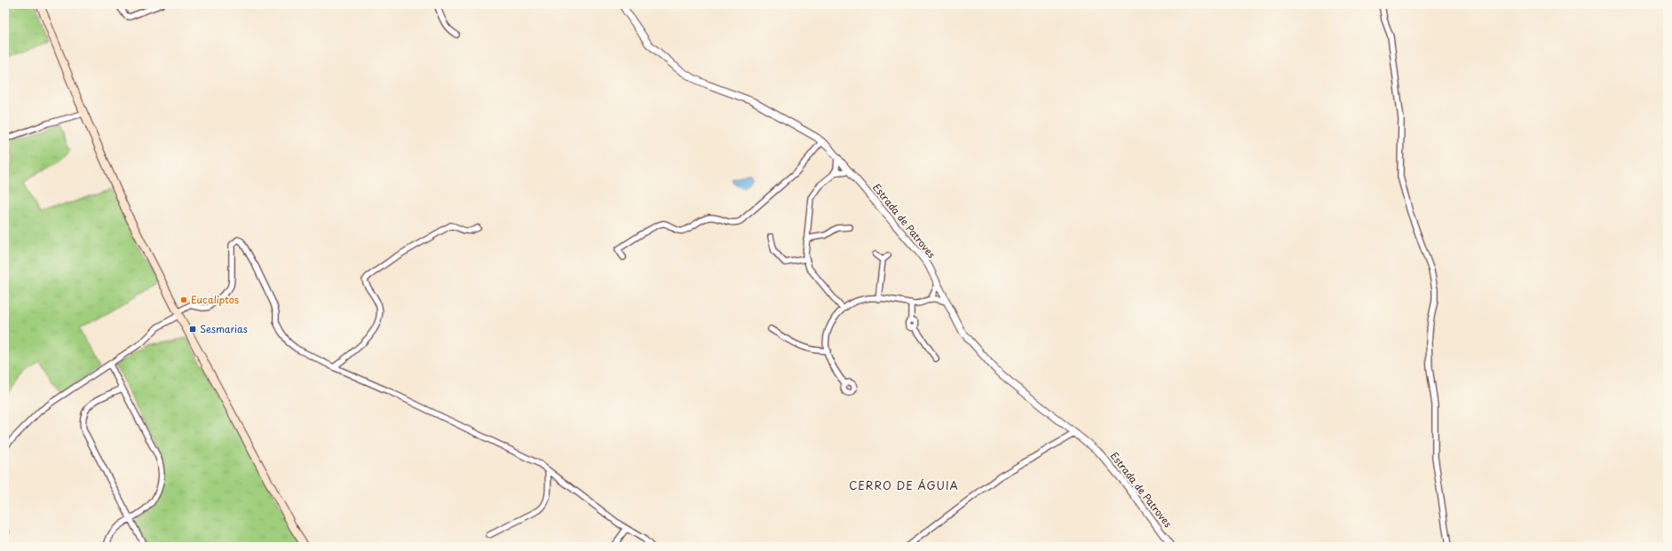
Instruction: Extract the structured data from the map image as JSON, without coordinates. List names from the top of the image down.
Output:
{
  "streets": {
    "street": ["Estrada de Patroves"]
  },
  "districts": ["CERRO DE ÁGUIA"],
  "places": {
    "other": ["Eucaliptos"],
    "transit": ["Sesmarias"]
  }
}
